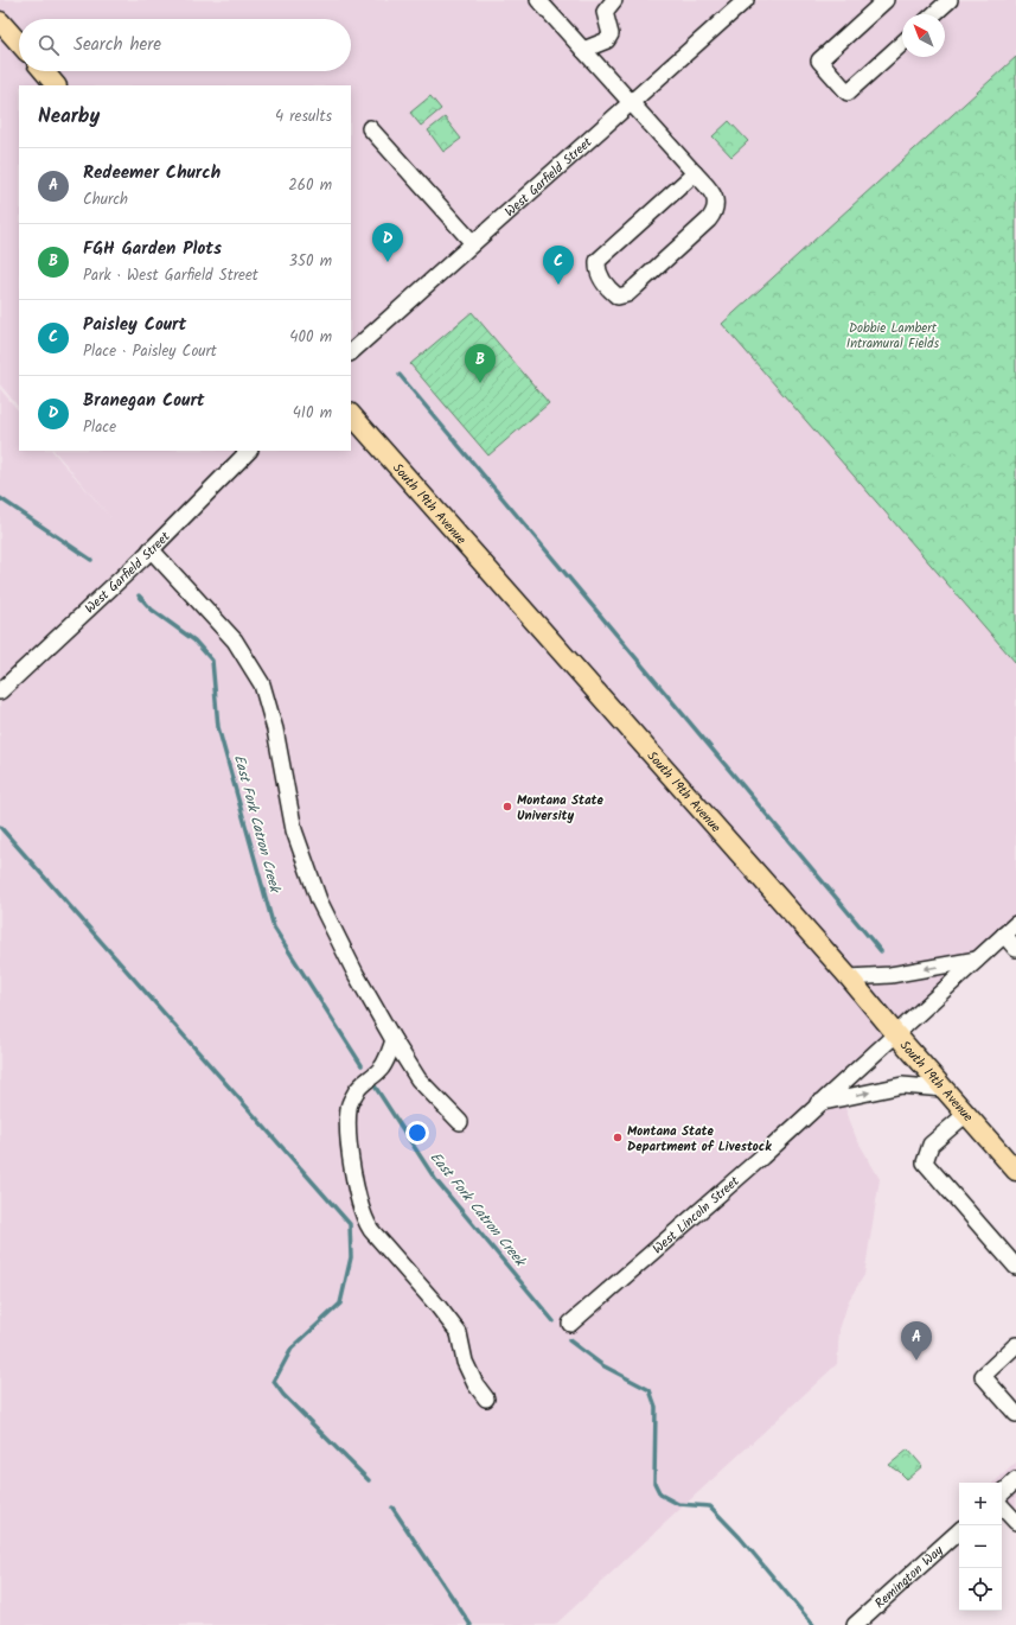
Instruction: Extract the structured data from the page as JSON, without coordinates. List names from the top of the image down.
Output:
{
  "streets": {
    "main road": ["South 19th Avenue"],
    "street": ["West Garfield Street", "West Lincoln Street", "Remington Way"]
  },
  "crossings": [
    ["South 19th Avenue", "West Lincoln Street"]
  ],
  "water": ["East Fork Catron Creek"],
  "parks": ["Dobbie Lambert Intramural Fields"],
  "places": ["Montana State University", "Montana State Department of Livestock"],
  "north": "top left",
  "page": {
    "search": "Search here",
    "heading": ["Nearby", "4 results"],
    "list": [
      {
        "mark": "A",
        "name": "Redeemer Church",
        "note": "Church",
        "value": "260 m"
      },
      {
        "mark": "B",
        "name": "FGH Garden Plots",
        "note": "Park · West Garfield Street",
        "value": "350 m"
      },
      {
        "mark": "C",
        "name": "Paisley Court",
        "note": "Place · Paisley Court",
        "value": "400 m"
      },
      {
        "mark": "D",
        "name": "Branegan Court",
        "note": "Place",
        "value": "410 m"
      }
    ],
    "pins": [
      "D",
      "C",
      "B",
      "A"
    ],
    "map_buttons": ["+", "−"]
  }
}
